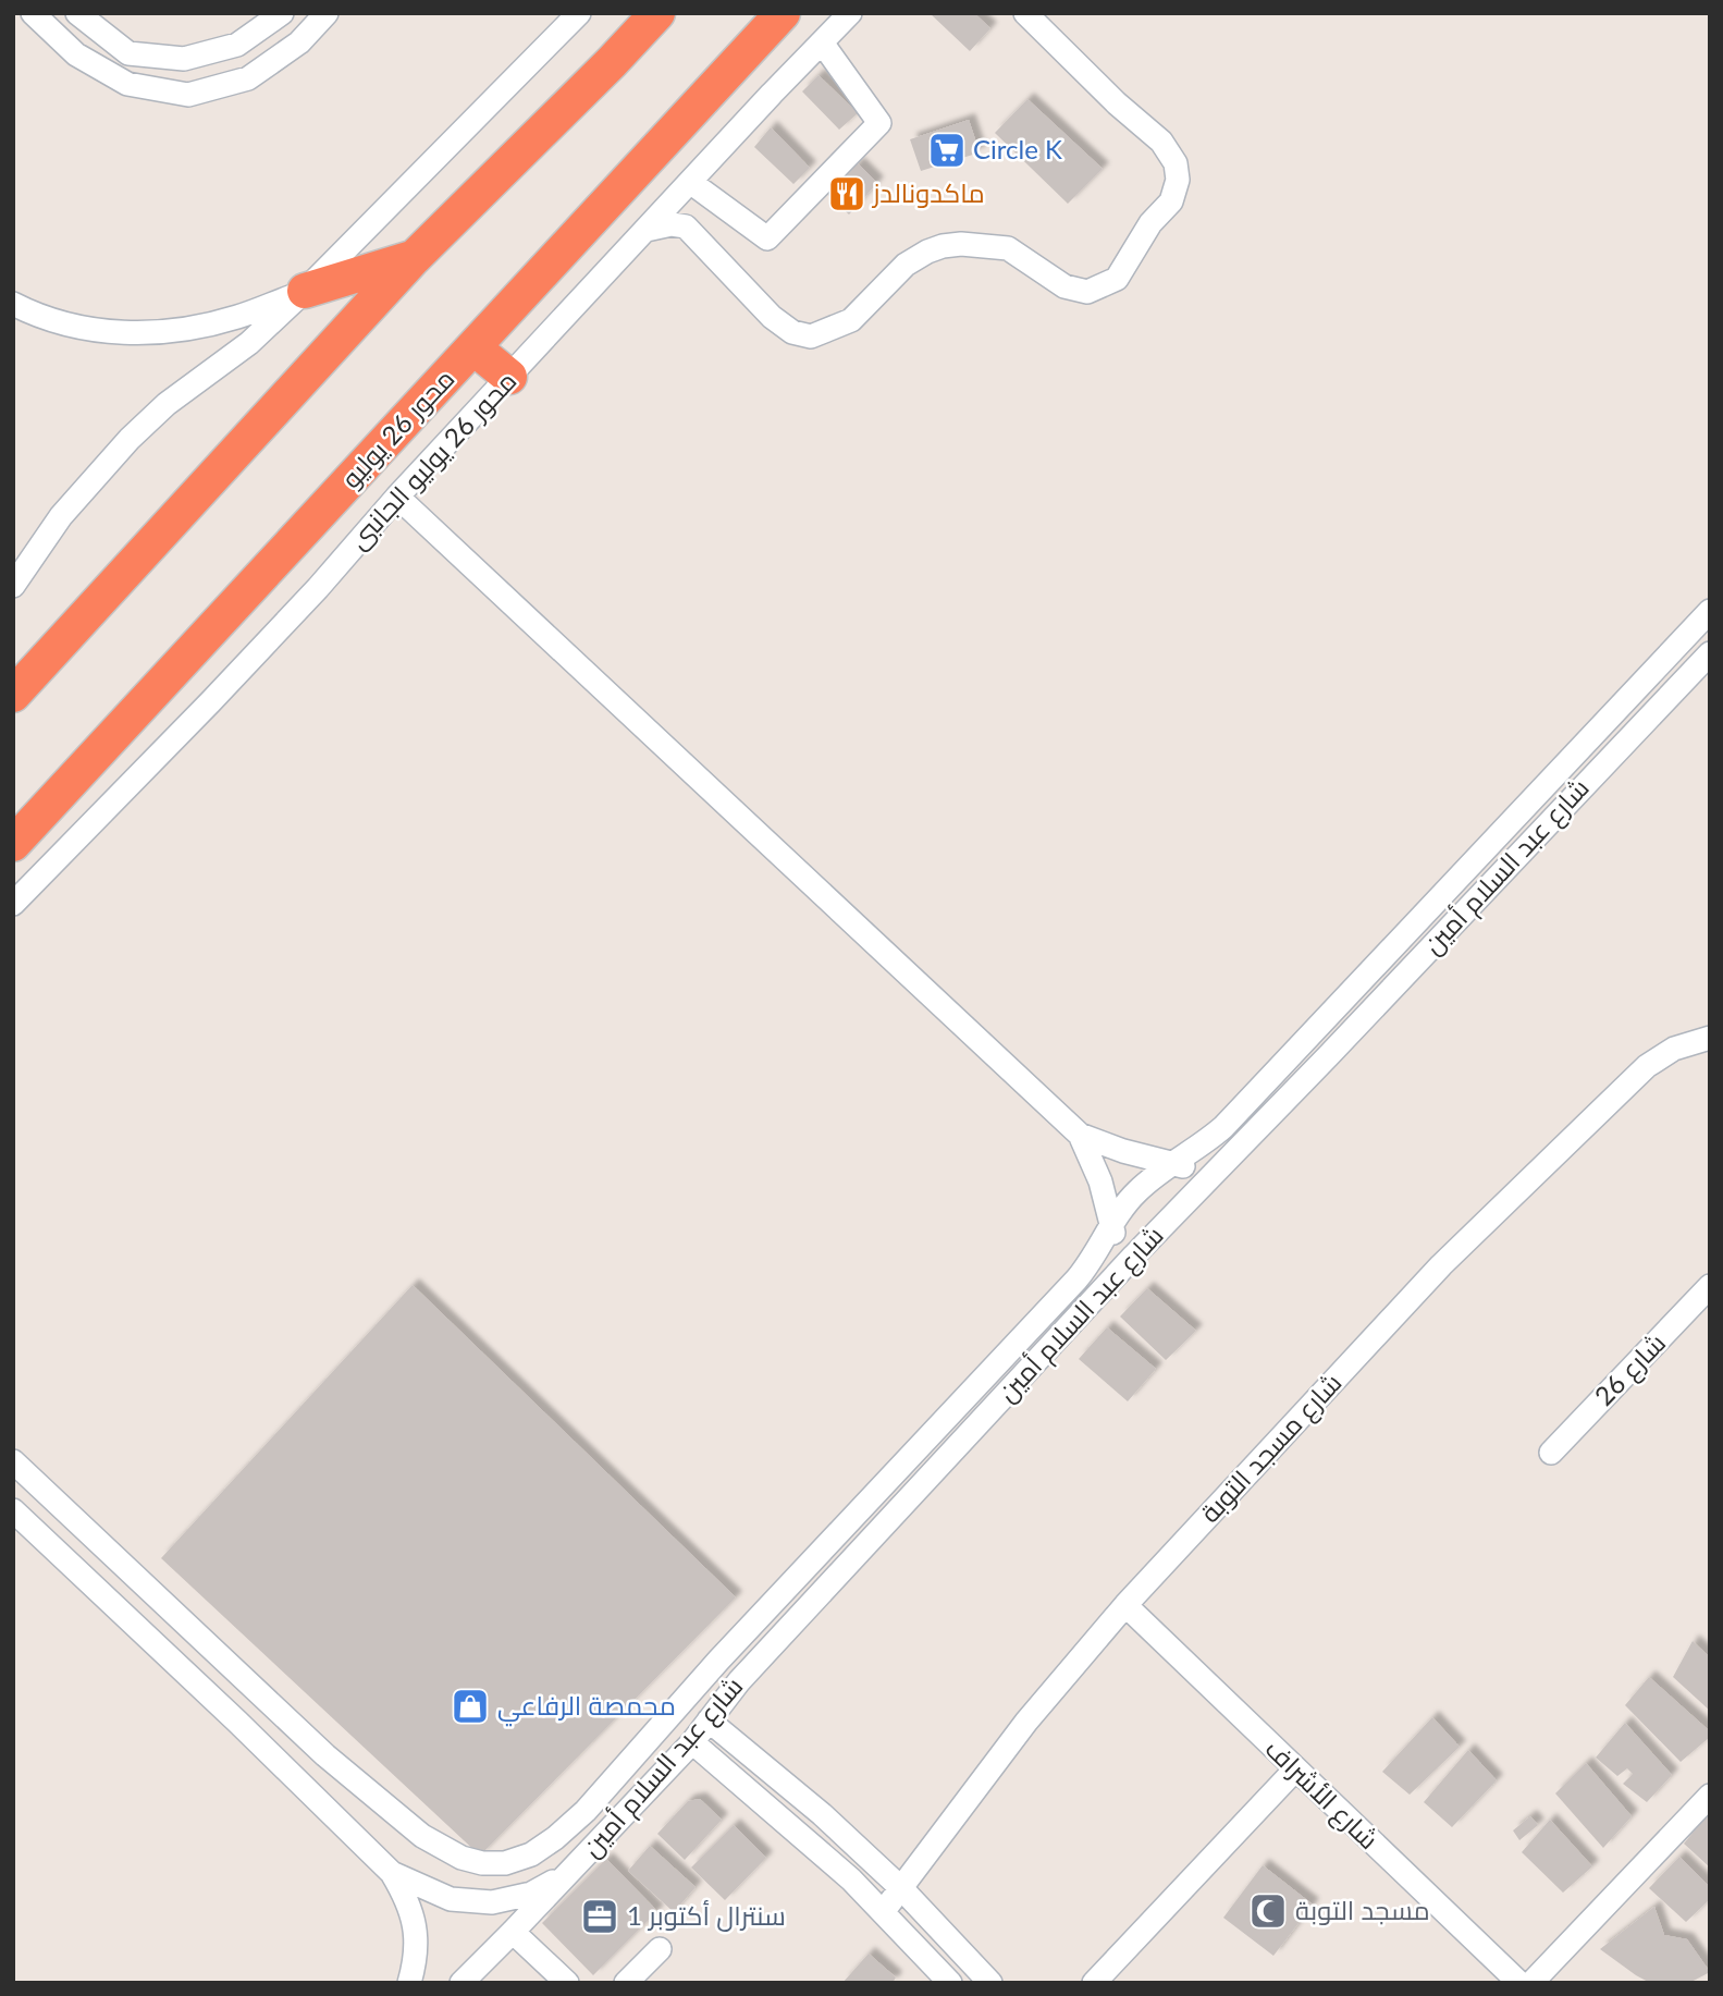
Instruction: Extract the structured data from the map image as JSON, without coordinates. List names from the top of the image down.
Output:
{
  "streets": {
    "highway": ["محور 26 يوليو"],
    "street": [
      "محور 26 يوليو الجانبى",
      "شارع عبد السلام أمين",
      "شارع 26",
      "شارع مسجد التوبة",
      "شارع الأشراف"
    ]
  },
  "crossings": [
    ["شارع مسجد التوبة", "شارع الأشراف"]
  ],
  "places": {
    "supermarket": ["Circle K"],
    "restaurant": ["ماكدونالدز"],
    "shop": ["محمصة الرفاعي"],
    "mosque": ["مسجد التوبة"],
    "office": ["سنترال أكتوبر 1"]
  }
}
